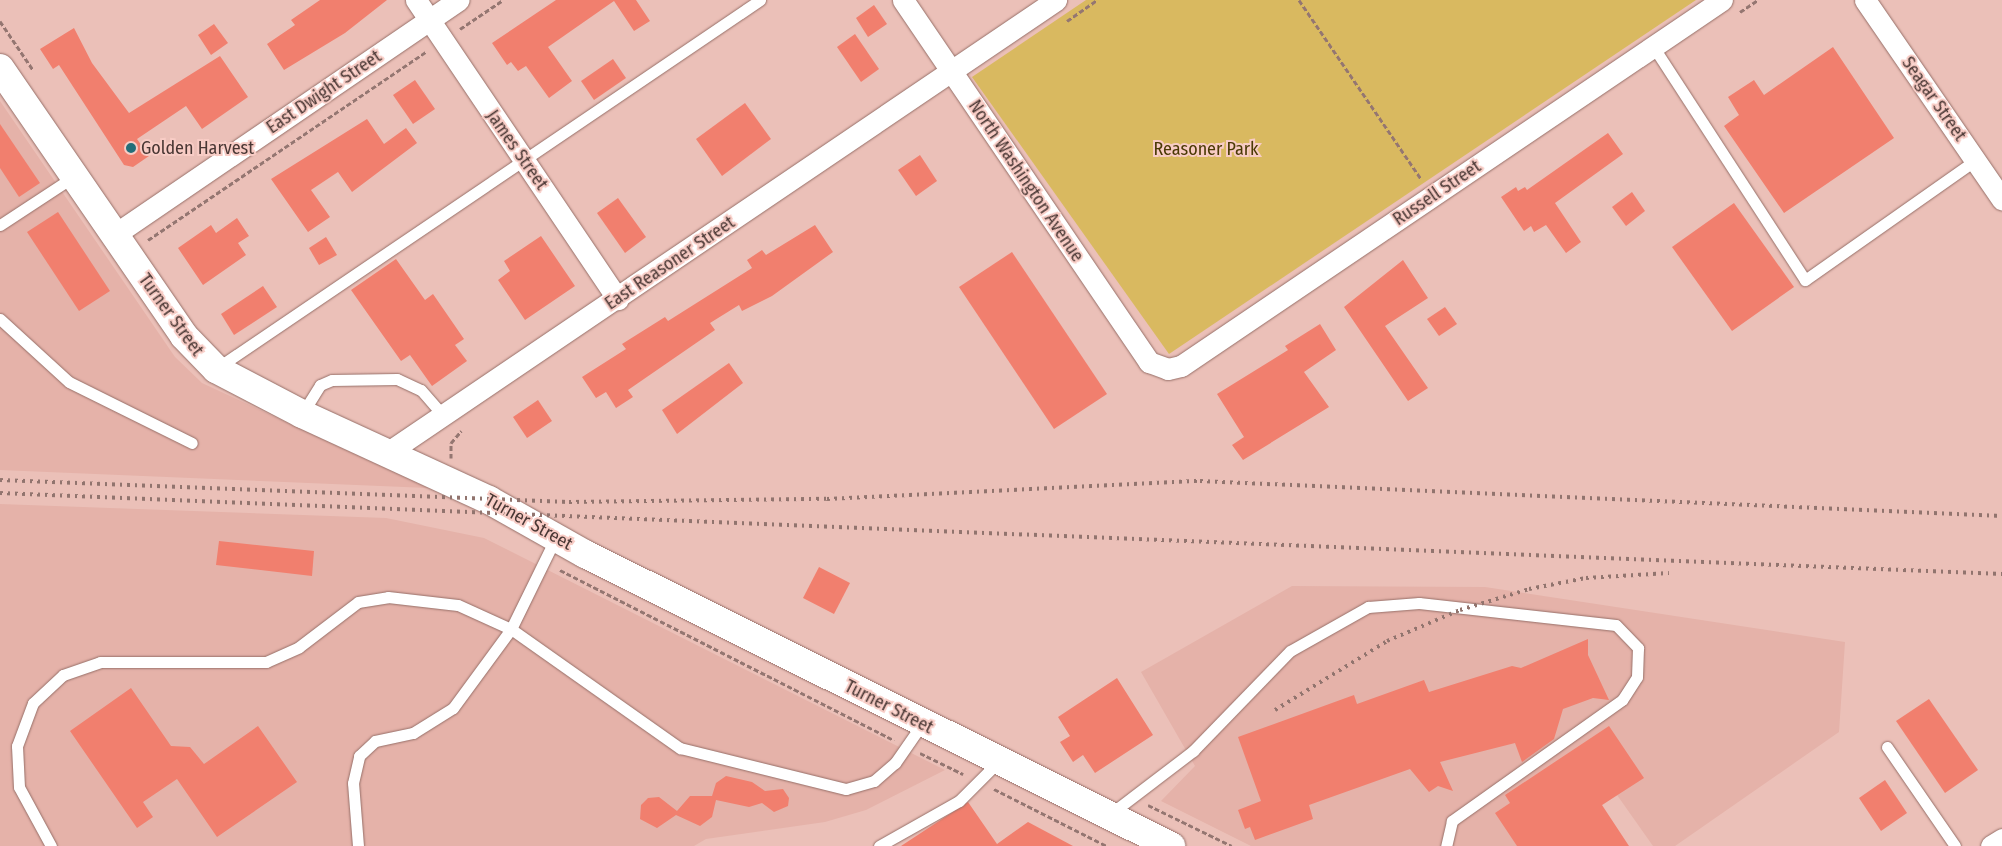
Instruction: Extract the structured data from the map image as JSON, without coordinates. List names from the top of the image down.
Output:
{
  "streets": {
    "street": [
      "East Dwight Street",
      "Seagar Street",
      "James Street",
      "North Washington Avenue",
      "Russell Street",
      "East Reasoner Street",
      "Turner Street"
    ]
  },
  "crossings": [
    ["East Dwight Street", "James Street"],
    ["East Dwight Street", "Turner Street"],
    ["James Street", "East Reasoner Street"],
    ["North Washington Avenue", "Russell Street"],
    ["North Washington Avenue", "East Reasoner Street"],
    ["East Reasoner Street", "Turner Street"]
  ],
  "parks": ["Reasoner Park"],
  "places": ["Golden Harvest"]
}
